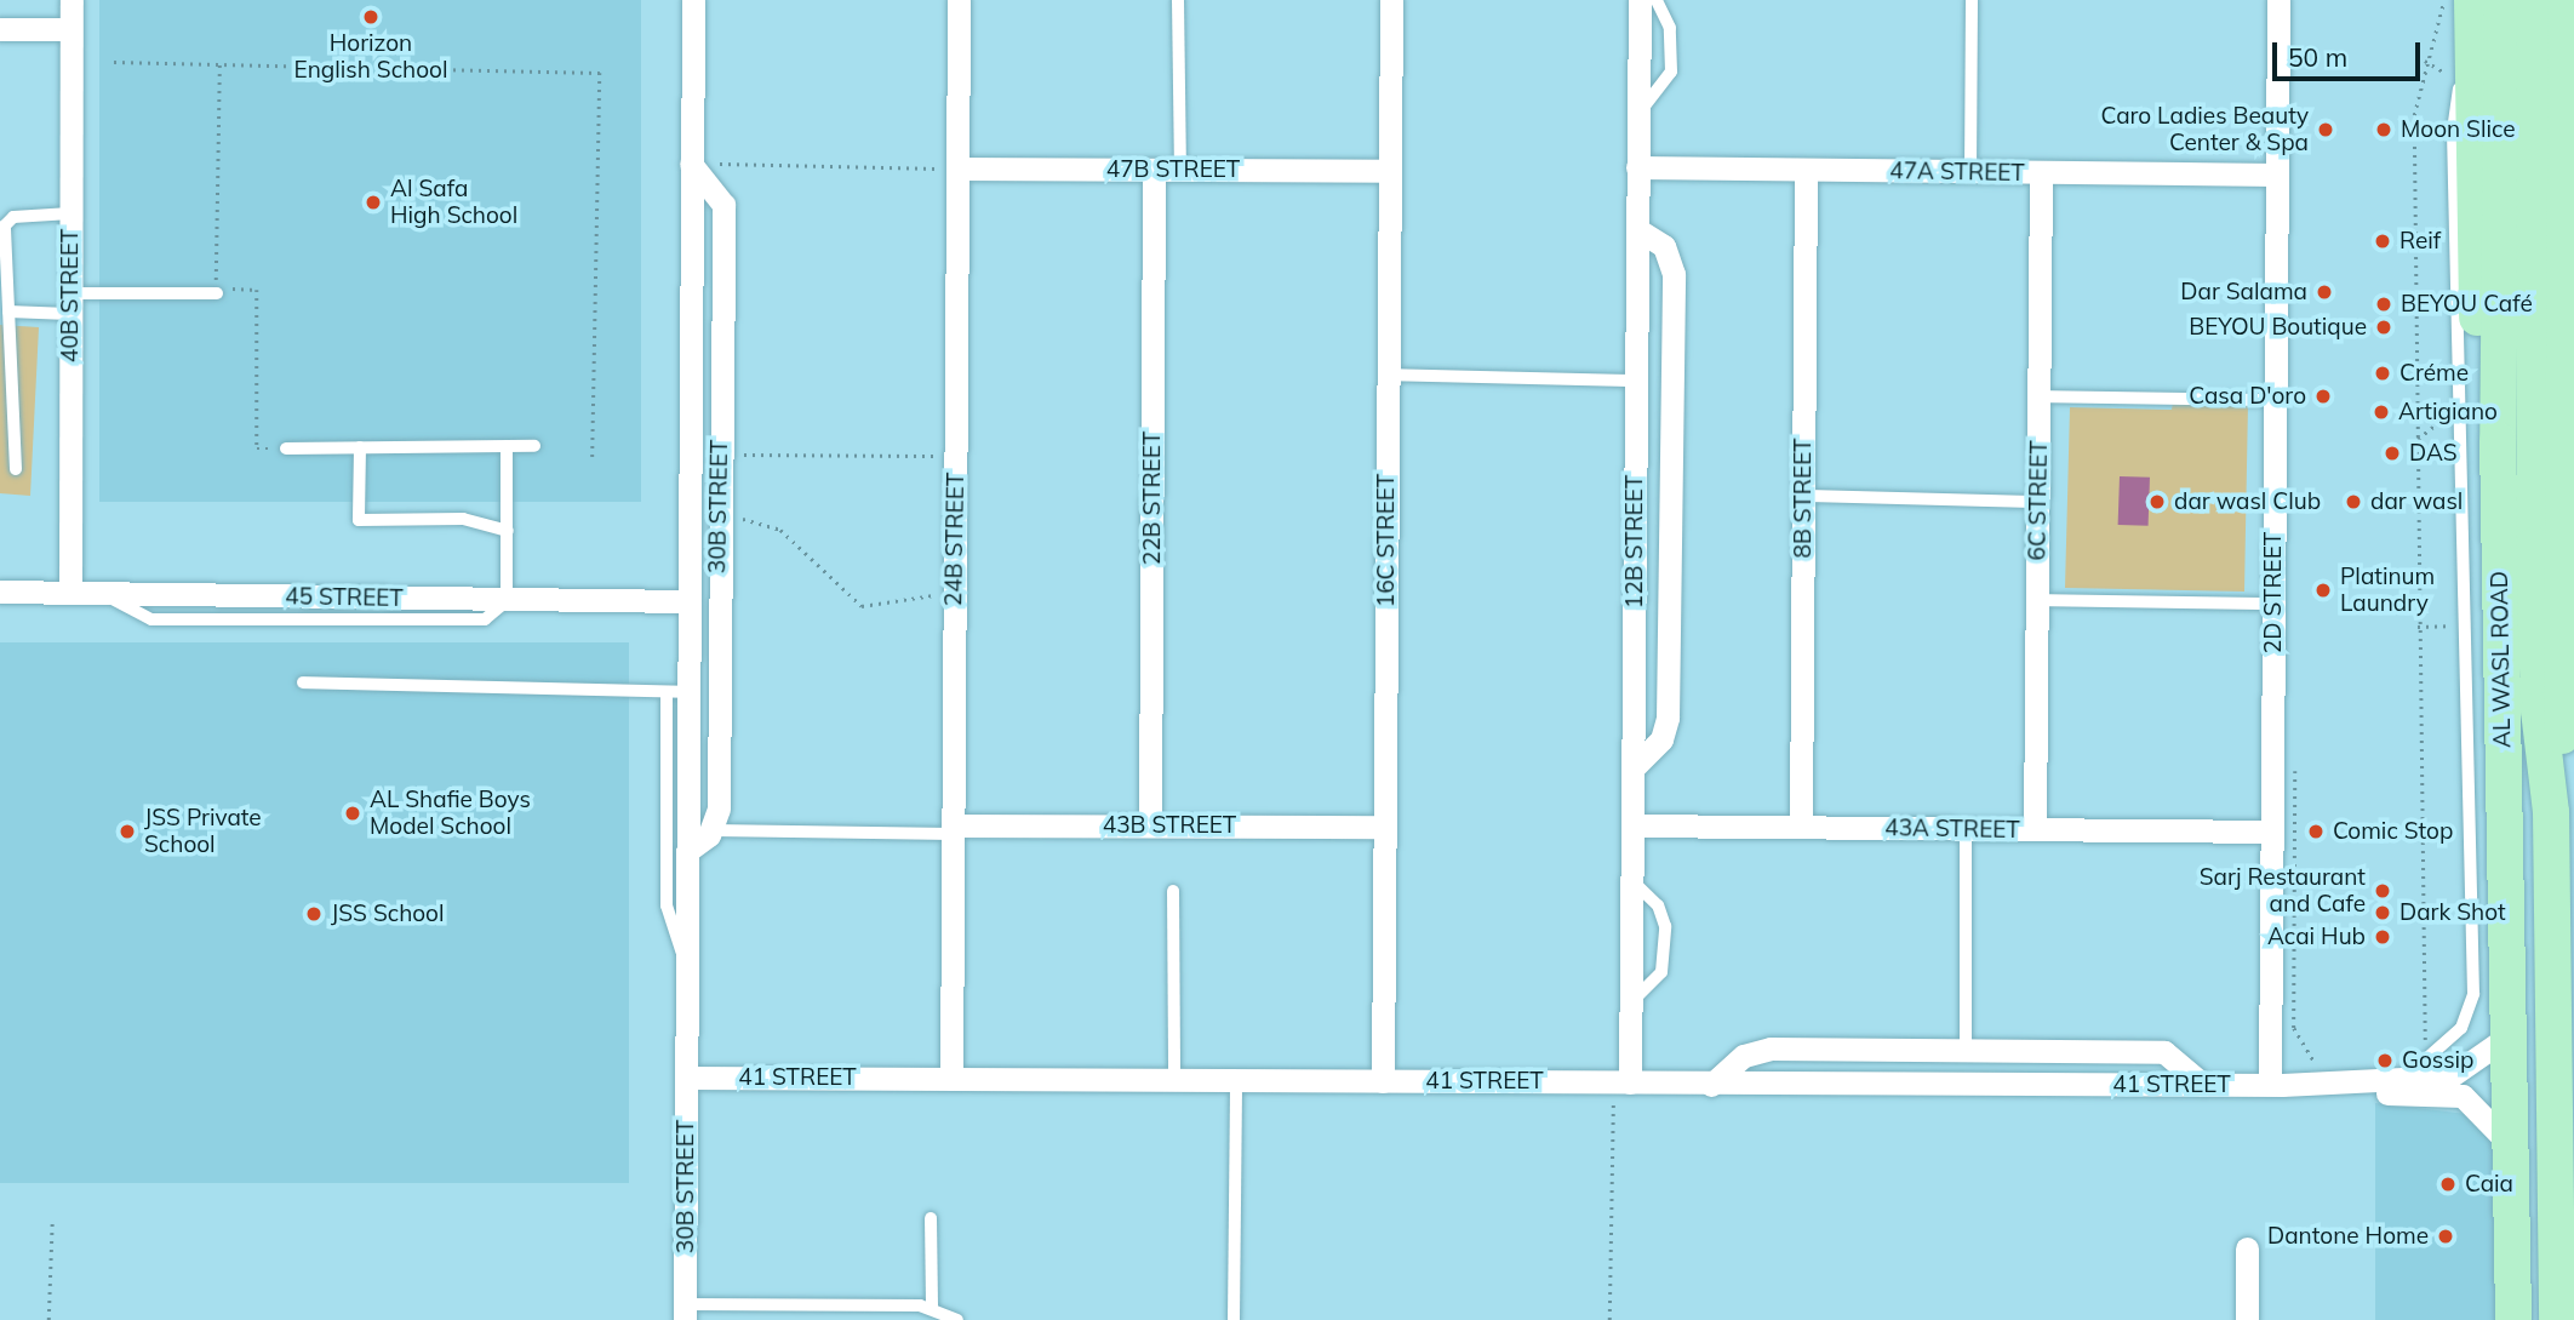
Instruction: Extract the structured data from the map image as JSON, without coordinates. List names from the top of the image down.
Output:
{
  "streets": {
    "main road": ["AL WASL ROAD"],
    "street": [
      "47B STREET",
      "47A STREET",
      "40B STREET",
      "22B STREET",
      "8B STREET",
      "6C STREET",
      "30B STREET",
      "24B STREET",
      "16C STREET",
      "12B STREET",
      "2D STREET",
      "45 STREET",
      "43B STREET",
      "43A STREET",
      "41 STREET"
    ]
  },
  "crossings": [
    ["47B STREET", "22B STREET"],
    ["47B STREET", "24B STREET"],
    ["47B STREET", "16C STREET"],
    ["47A STREET", "8B STREET"],
    ["47A STREET", "6C STREET"],
    ["47A STREET", "12B STREET"],
    ["47A STREET", "2D STREET"],
    ["40B STREET", "45 STREET"],
    ["22B STREET", "43B STREET"],
    ["8B STREET", "43A STREET"],
    ["6C STREET", "43A STREET"],
    ["30B STREET", "45 STREET"],
    ["30B STREET", "41 STREET"],
    ["24B STREET", "43B STREET"],
    ["24B STREET", "41 STREET"],
    ["16C STREET", "43B STREET"],
    ["16C STREET", "41 STREET"],
    ["12B STREET", "43A STREET"],
    ["12B STREET", "41 STREET"],
    ["2D STREET", "43A STREET"],
    ["2D STREET", "41 STREET"],
    ["AL WASL ROAD", "41 STREET"]
  ],
  "places": [
    "Horizon English School",
    "Caro Ladies Beauty Center & Spa",
    "Moon Slice",
    "Al Safa High School",
    "Reif",
    "Dar Salama",
    "BEYOU Café",
    "BEYOU Boutique",
    "Créme",
    "Casa D'oro",
    "Artigiano",
    "DAS",
    "dar wasl Club",
    "dar wasl",
    "Platinum Laundry",
    "AL Shafie Boys Model School",
    "JSS Private School",
    "Comic Stop",
    "Sarj Restaurant and Cafe",
    "Dark Shot",
    "JSS School",
    "Acai Hub",
    "Gossip",
    "Caia",
    "Dantone Home"
  ],
  "scale_bar": "50 m"
}
